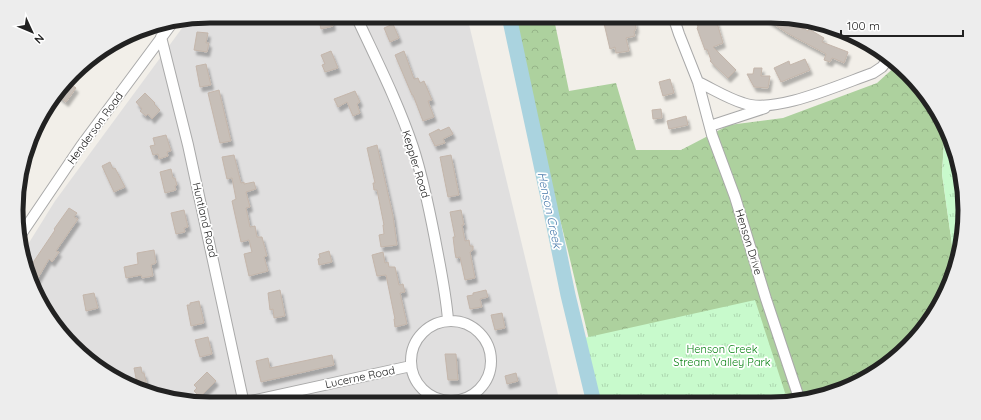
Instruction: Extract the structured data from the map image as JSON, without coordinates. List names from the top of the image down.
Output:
{
  "streets": {
    "street": [
      "Henderson Road",
      "Keppler Road",
      "Huntland Road",
      "Henson Drive",
      "Lucerne Road"
    ]
  },
  "crossings": [
    ["Henderson Road", "Huntland Road"]
  ],
  "water": ["Henson Creek"],
  "parks": ["Henson Creek Stream Valley Park"],
  "scale_bar": "100 m",
  "north": "bottom right"
}
